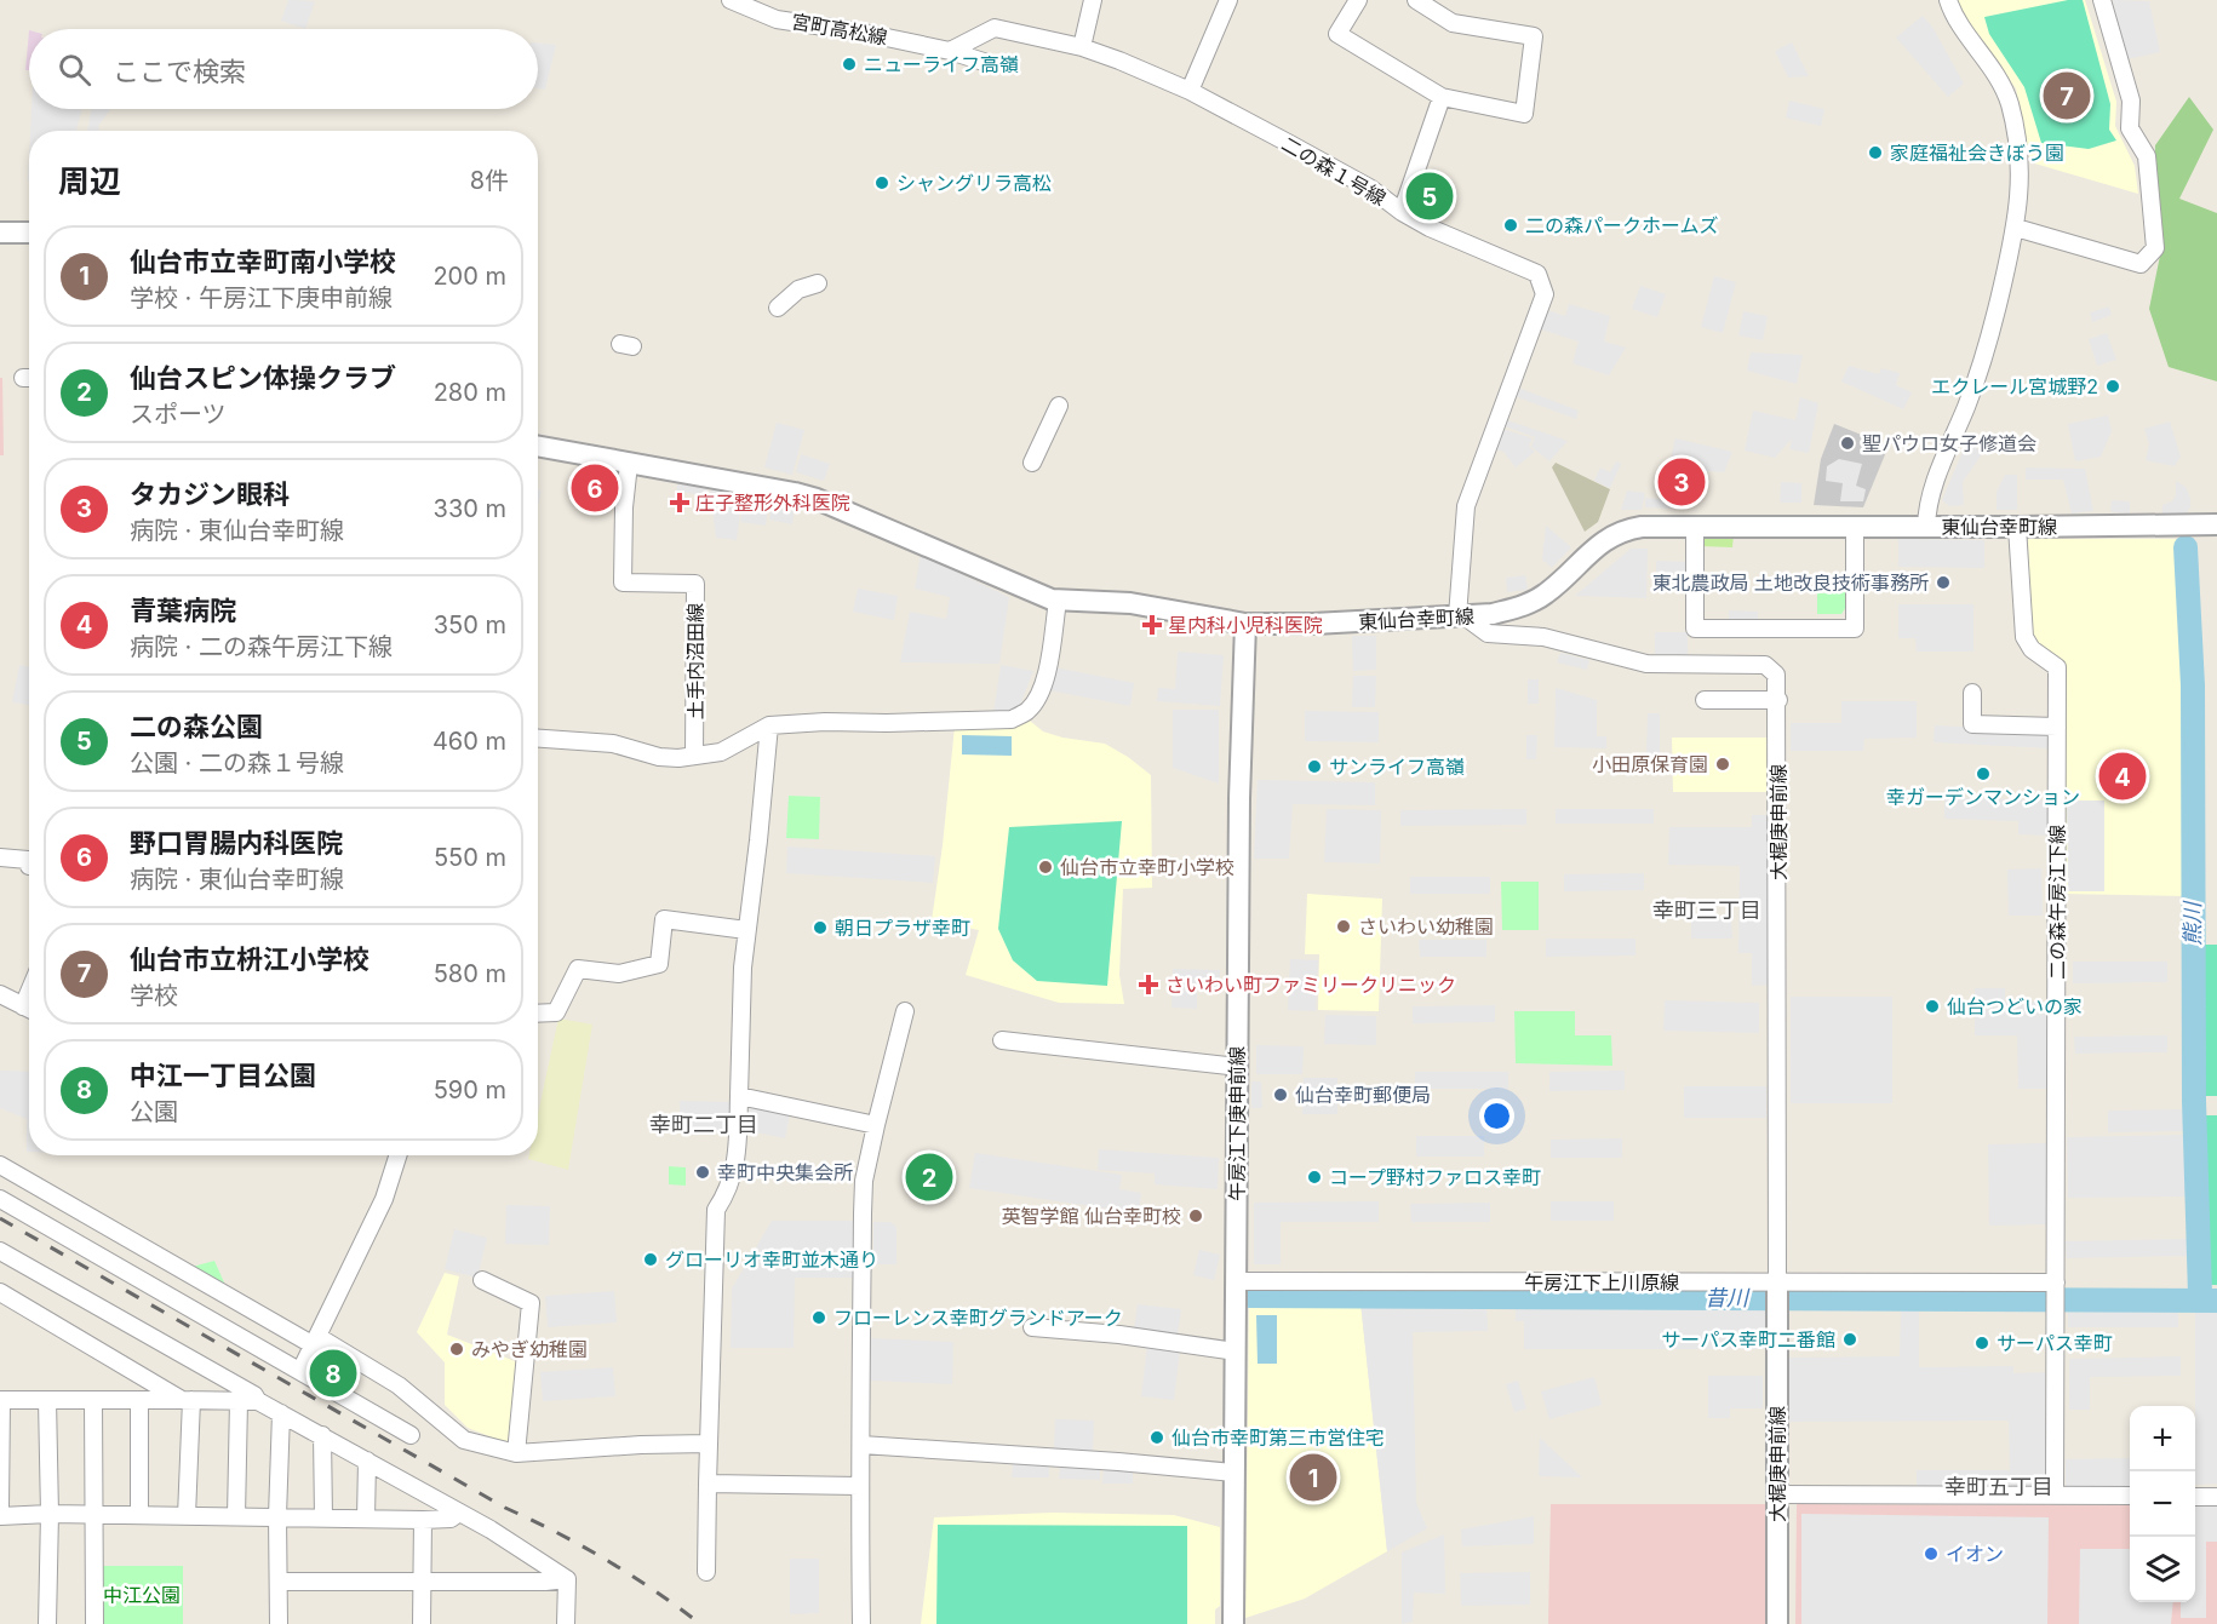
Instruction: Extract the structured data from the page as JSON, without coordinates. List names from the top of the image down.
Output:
{
  "streets": {
    "street": [
      "宮町高松線",
      "二の森１号線",
      "東仙台幸町線",
      "土手内沼田線",
      "大梶庚申前線",
      "二の森午房江下線",
      "午房江下庚申前線",
      "午房江下上川原線"
    ]
  },
  "crossings": [
    ["宮町高松線", "二の森１号線"],
    ["二の森１号線", "東仙台幸町線"],
    ["二の森１号線", "大梶庚申前線"],
    ["東仙台幸町線", "土手内沼田線"],
    ["東仙台幸町線", "大梶庚申前線"],
    ["東仙台幸町線", "二の森午房江下線"],
    ["東仙台幸町線", "午房江下庚申前線"],
    ["大梶庚申前線", "午房江下上川原線"],
    ["二の森午房江下線", "午房江下上川原線"],
    ["午房江下庚申前線", "午房江下上川原線"]
  ],
  "districts": ["幸町三丁目", "幸町二丁目", "幸町五丁目"],
  "water": ["熊川", "昔川"],
  "parks": ["中江公園"],
  "places": {
    "other": [
      "ニューライフ高嶺",
      "家庭福祉会きぼう園",
      "シャングリラ高松",
      "二の森パークホームズ",
      "エクレール宮城野2",
      "聖パウロ女子修道会",
      "東北農政局 土地改良技術事務所",
      "小田原保育園",
      "サンライフ高嶺",
      "幸ガーデンマンション",
      "仙台市立幸町小学校",
      "さいわい幼稚園",
      "朝日プラザ幸町",
      "仙台つどいの家",
      "仙台幸町郵便局",
      "幸町中央集会所",
      "コープ野村ファロス幸町",
      "英智学館 仙台幸町校",
      "グローリオ幸町並木通り",
      "フローレンス幸町グランドアーク",
      "サーパス幸町二番館",
      "サーパス幸町",
      "みやぎ幼稚園",
      "仙台市幸町第三市営住宅",
      "イオン"
    ],
    "health": ["庄子整形外科医院", "星内科小児科医院", "さいわい町ファミリークリニック"]
  },
  "page": {
    "search": "ここで検索",
    "pins": [
      "7",
      "5",
      "3",
      "6",
      "4",
      "2",
      "8",
      "1"
    ],
    "heading": ["周辺", "8件"],
    "list": [
      {
        "mark": "1",
        "name": "仙台市立幸町南小学校",
        "note": "学校 · 午房江下庚申前線",
        "value": "200 m"
      },
      {
        "mark": "2",
        "name": "仙台スピン体操クラブ",
        "note": "スポーツ",
        "value": "280 m"
      },
      {
        "mark": "3",
        "name": "タカジン眼科",
        "note": "病院 · 東仙台幸町線",
        "value": "330 m"
      },
      {
        "mark": "4",
        "name": "青葉病院",
        "note": "病院 · 二の森午房江下線",
        "value": "350 m"
      },
      {
        "mark": "5",
        "name": "二の森公園",
        "note": "公園 · 二の森１号線",
        "value": "460 m"
      },
      {
        "mark": "6",
        "name": "野口胃腸内科医院",
        "note": "病院 · 東仙台幸町線",
        "value": "550 m"
      },
      {
        "mark": "7",
        "name": "仙台市立枡江小学校",
        "note": "学校",
        "value": "580 m"
      },
      {
        "mark": "8",
        "name": "中江一丁目公園",
        "note": "公園",
        "value": "590 m"
      }
    ],
    "map_buttons": ["+", "−"]
  }
}
